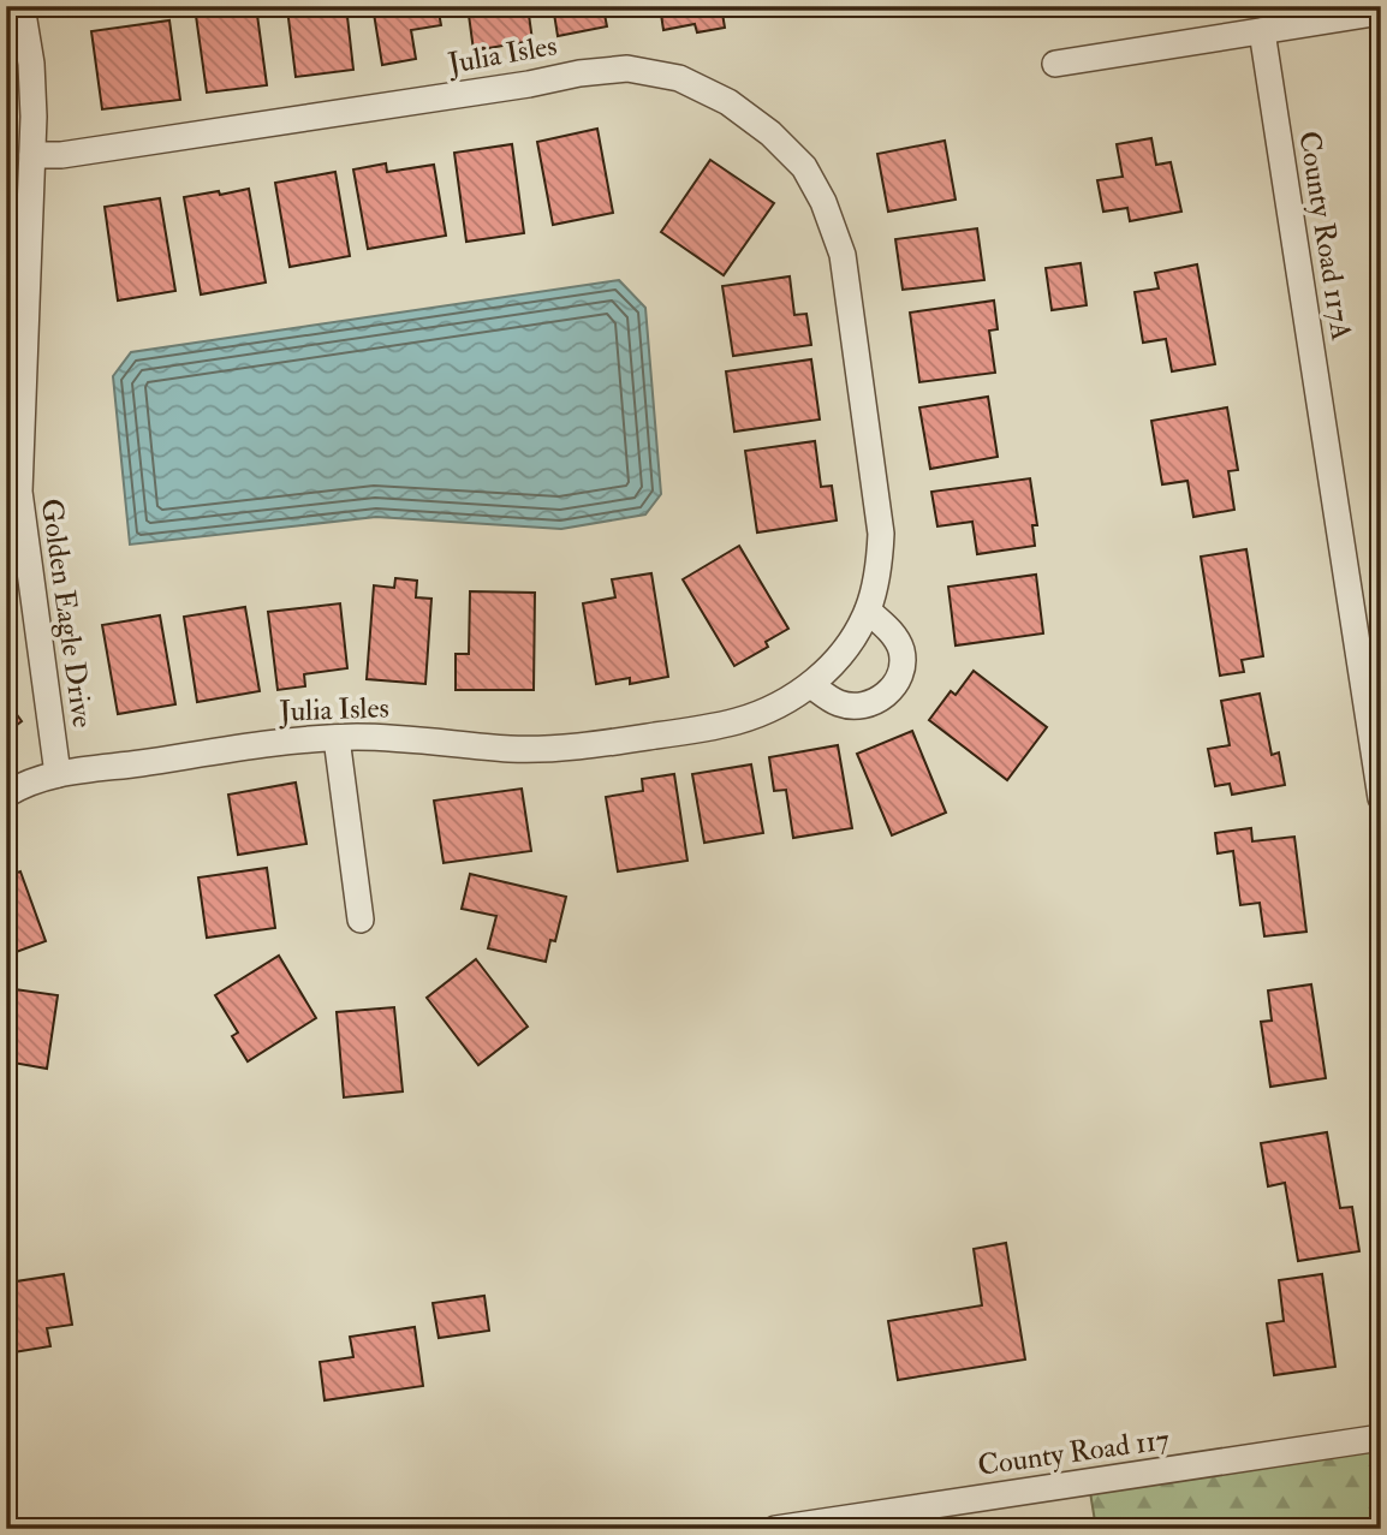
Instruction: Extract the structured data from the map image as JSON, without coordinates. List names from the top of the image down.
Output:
{
  "streets": {
    "street": [
      "Julia Isles",
      "County Road 117A",
      "Golden Eagle Drive",
      "County Road 117"
    ]
  },
  "crossings": [
    ["Julia Isles", "Golden Eagle Drive"]
  ]
}
